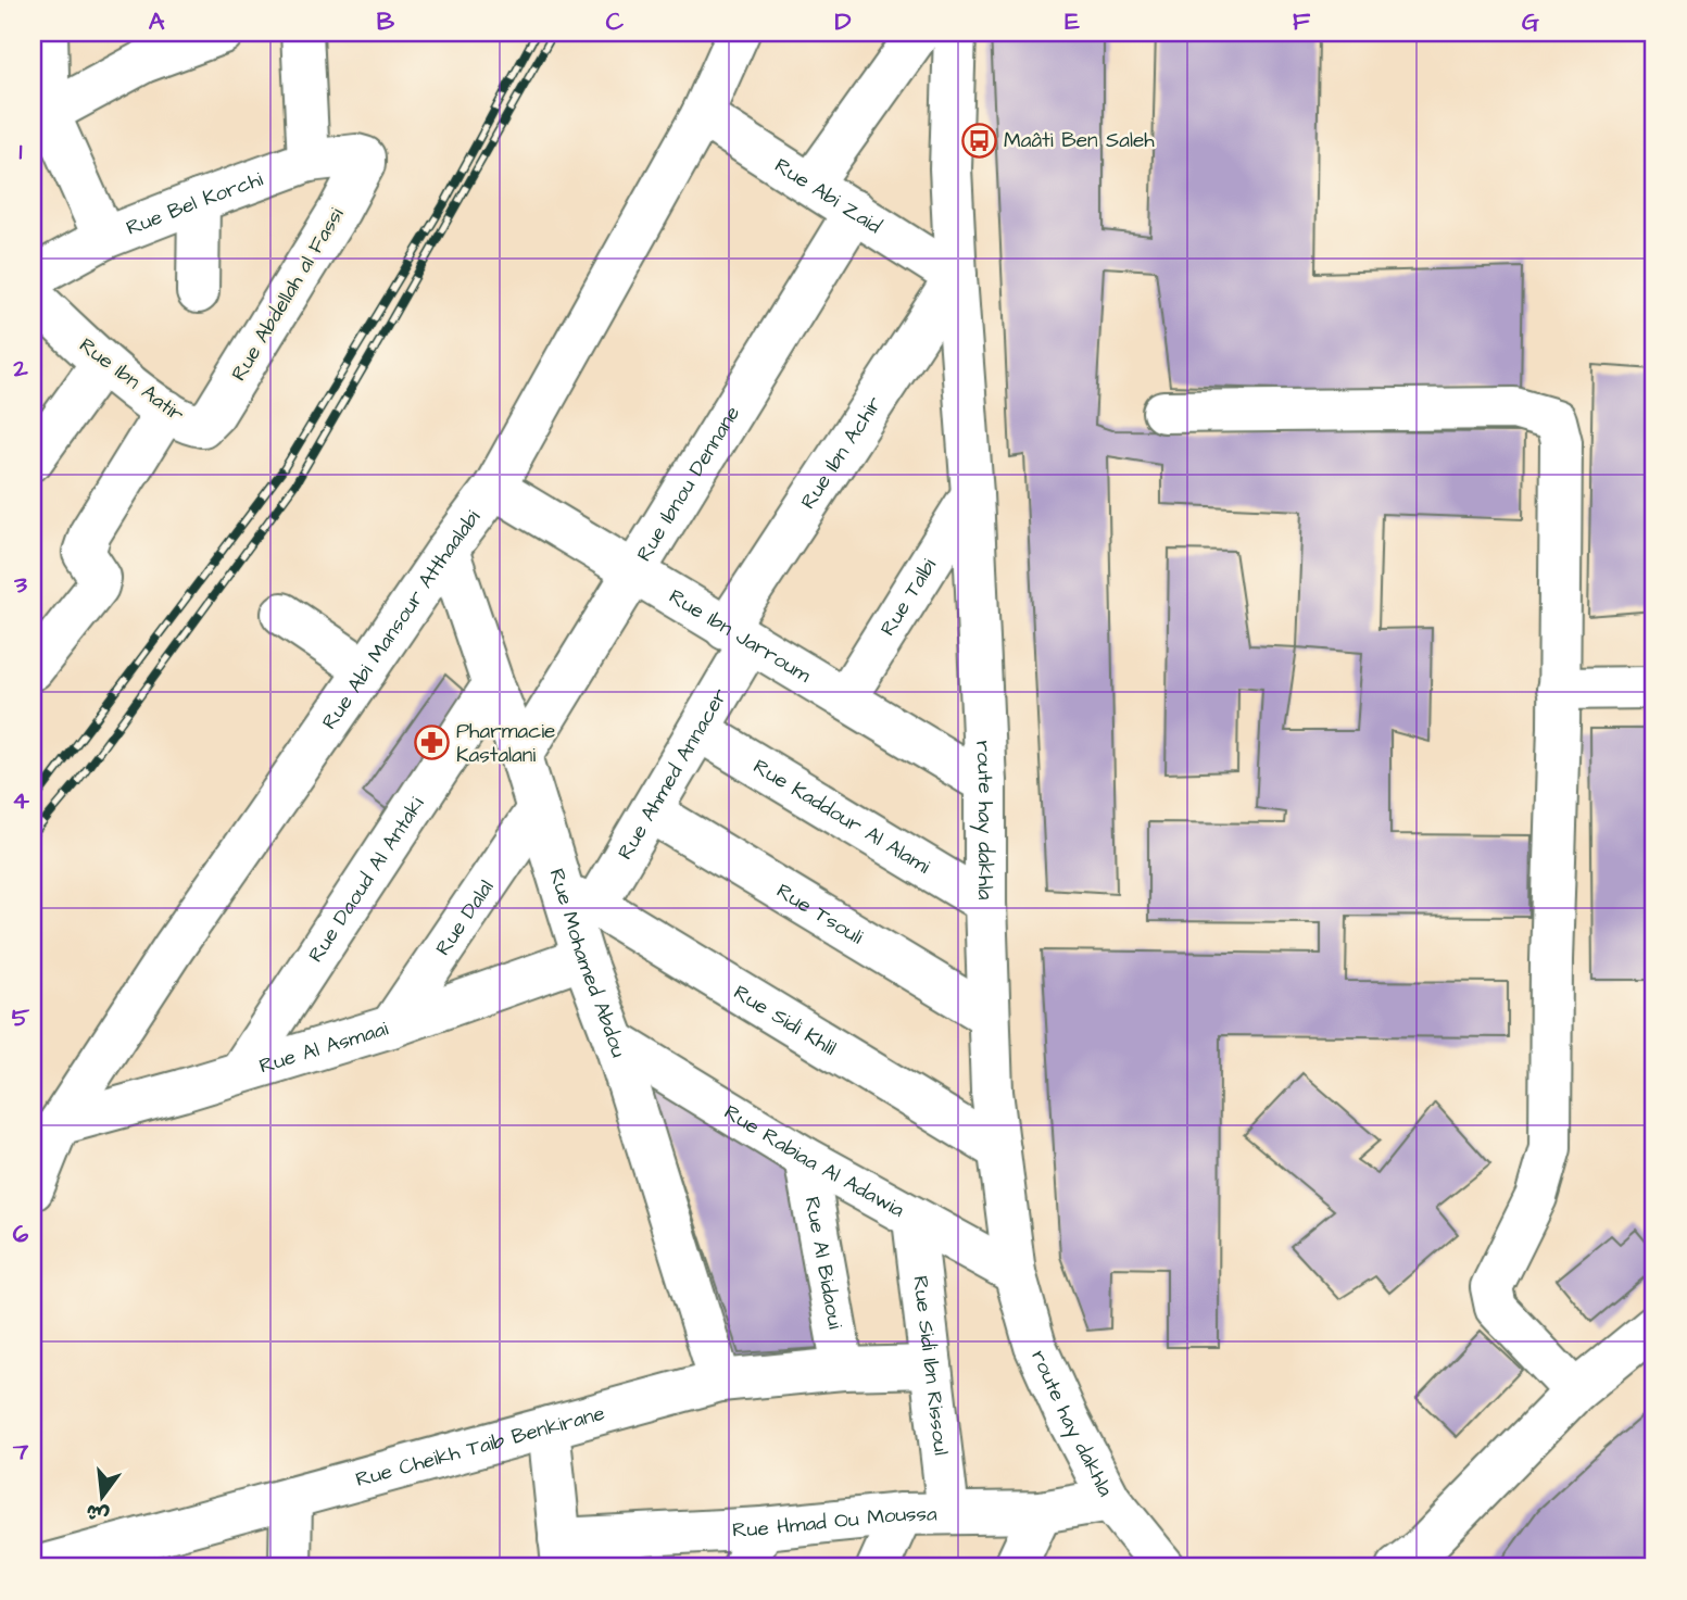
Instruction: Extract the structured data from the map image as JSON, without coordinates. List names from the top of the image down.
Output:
{
  "streets": {
    "street": [
      "Rue Abi Zaid",
      "Rue Bel Korchi",
      "Rue Abdellah al Fassi",
      "Rue Ibn Aatir",
      "Rue Ibn Achir",
      "Rue Ibnou Dennane",
      "Rue Talbi",
      "Rue Abi Mansour Atthaalabi",
      "Rue Ibn Jarroum",
      "Rue Ahmed Annacer",
      "Rue Kaddour Al Alami",
      "route hay dakhla",
      "Rue Daoud Al Antaki",
      "Rue Tsouli",
      "Rue Dalal",
      "Rue Mohamed Abdou",
      "Rue Sidi Khlil",
      "Rue Al Asmaai",
      "Rue Rabiaa Al Adawia",
      "Rue Al Bidaoui",
      "Rue Sidi Ibn Rissoul",
      "Rue Cheikh Taib Benkirane",
      "Rue Hmad Ou Moussa"
    ]
  },
  "crossings": [
    ["Rue Abi Zaid", "Rue Ibn Achir"],
    ["Rue Abi Zaid", "Rue Ibnou Dennane"],
    ["Rue Abi Zaid", "Rue Abi Mansour Atthaalabi"],
    ["Rue Abi Zaid", "route hay dakhla"],
    ["Rue Bel Korchi", "Rue Abdellah al Fassi"],
    ["Rue Abdellah al Fassi", "Rue Ibn Aatir"],
    ["Rue Ibn Achir", "Rue Ibn Jarroum"],
    ["Rue Ibn Achir", "Rue Ahmed Annacer"],
    ["Rue Ibn Achir", "route hay dakhla"],
    ["Rue Ibnou Dennane", "Rue Ibn Jarroum"],
    ["Rue Ibnou Dennane", "Rue Mohamed Abdou"],
    ["Rue Talbi", "Rue Ibn Jarroum"],
    ["Rue Talbi", "route hay dakhla"],
    ["Rue Abi Mansour Atthaalabi", "Rue Ibn Jarroum"],
    ["Rue Abi Mansour Atthaalabi", "Rue Mohamed Abdou"],
    ["Rue Abi Mansour Atthaalabi", "Rue Al Asmaai"],
    ["Rue Ibn Jarroum", "Rue Ahmed Annacer"],
    ["Rue Ibn Jarroum", "route hay dakhla"],
    ["Rue Ahmed Annacer", "Rue Kaddour Al Alami"],
    ["Rue Ahmed Annacer", "Rue Tsouli"],
    ["Rue Ahmed Annacer", "Rue Mohamed Abdou"],
    ["Rue Ahmed Annacer", "Rue Sidi Khlil"],
    ["Rue Kaddour Al Alami", "route hay dakhla"],
    ["route hay dakhla", "Rue Tsouli"],
    ["route hay dakhla", "Rue Sidi Khlil"],
    ["route hay dakhla", "Rue Rabiaa Al Adawia"],
    ["route hay dakhla", "Rue Hmad Ou Moussa"],
    ["Rue Daoud Al Antaki", "Rue Mohamed Abdou"],
    ["Rue Daoud Al Antaki", "Rue Al Asmaai"],
    ["Rue Dalal", "Rue Mohamed Abdou"],
    ["Rue Dalal", "Rue Al Asmaai"],
    ["Rue Mohamed Abdou", "Rue Sidi Khlil"],
    ["Rue Mohamed Abdou", "Rue Al Asmaai"],
    ["Rue Mohamed Abdou", "Rue Rabiaa Al Adawia"],
    ["Rue Mohamed Abdou", "Rue Cheikh Taib Benkirane"],
    ["Rue Rabiaa Al Adawia", "Rue Al Bidaoui"],
    ["Rue Rabiaa Al Adawia", "Rue Sidi Ibn Rissoul"],
    ["Rue Al Bidaoui", "Rue Cheikh Taib Benkirane"],
    ["Rue Sidi Ibn Rissoul", "Rue Cheikh Taib Benkirane"],
    ["Rue Sidi Ibn Rissoul", "Rue Hmad Ou Moussa"]
  ],
  "places": {
    "bus stop": ["Maâti Ben Saleh"],
    "pharmacy": ["Pharmacie Kastalani"]
  },
  "north": "bottom",
  "grid": {
    "columns": [
      "A",
      "B",
      "C",
      "D",
      "E",
      "F",
      "G"
    ],
    "rows": [
      "1",
      "2",
      "3",
      "4",
      "5",
      "6",
      "7"
    ]
  }
}
